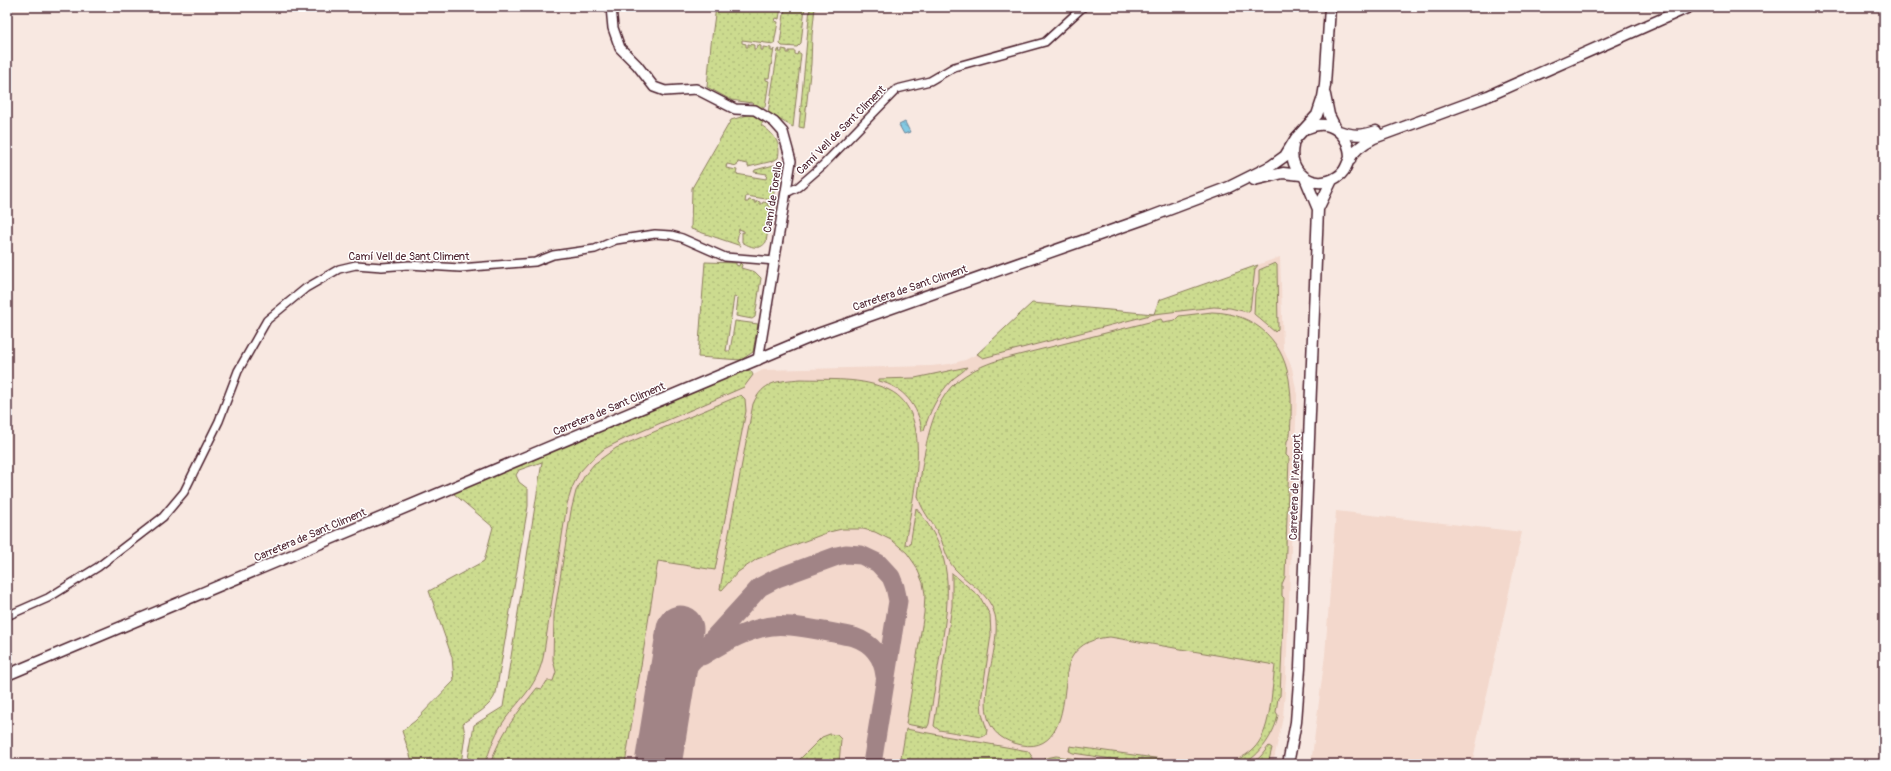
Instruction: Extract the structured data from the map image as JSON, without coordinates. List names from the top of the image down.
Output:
{
  "streets": {
    "main road": ["Carretera de Sant Climent", "Carretera de l'Aeroport"],
    "street": ["Camí Vell de Sant Climent", "Camí de Torello"]
  },
  "crossings": [
    ["Camí Vell de Sant Climent", "Camí de Torello"],
    ["Camí de Torello", "Carretera de Sant Climent"]
  ]
}
